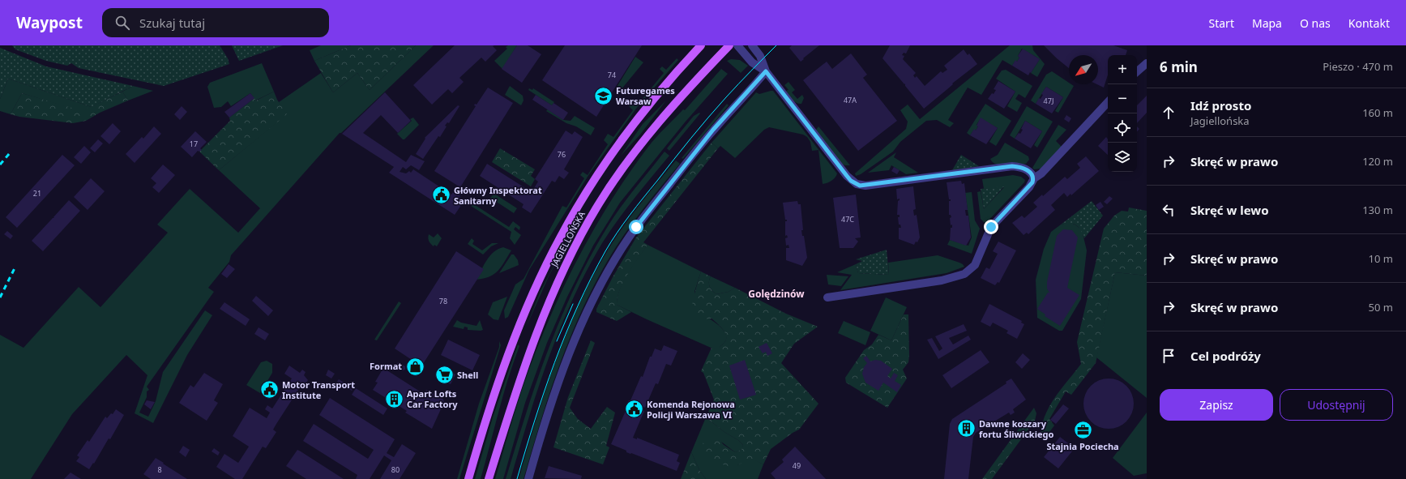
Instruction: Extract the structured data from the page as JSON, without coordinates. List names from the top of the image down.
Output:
{
  "streets": {
    "main road": ["JAGIELLOŃSKA"]
  },
  "districts": ["Golędzinów"],
  "places": {
    "school or university": ["Futuregames Warsaw"],
    "public building": ["Główny Inspektorat Sanitarny", "Motor Transport Institute", "Komenda Rejonowa Policji Warszawa VI"],
    "shop": ["Format"],
    "supermarket": ["Shell"],
    "building": ["Apart Lofts Car Factory", "Dawne koszary fortu Śliwickiego"],
    "office": ["Stajnia Pociecha"]
  },
  "house_numbers": [
    "74",
    "47A",
    "47J",
    "17",
    "76",
    "21",
    "47C",
    "78",
    "49",
    "8",
    "80"
  ],
  "north": "bottom left",
  "page": {
    "header": "Waypost",
    "search": "Szukaj tutaj",
    "nav": [
      "Start",
      "Mapa",
      "O nas",
      "Kontakt"
    ],
    "heading": ["6 min", "Pieszo · 470 m"],
    "map_buttons": ["+", "−"],
    "list": [
      ["Idź prosto", "Jagiellońska", "160 m"],
      ["Skręć w prawo", "120 m"],
      ["Skręć w lewo", "130 m"],
      ["Skręć w prawo", "10 m"],
      ["Skręć w prawo", "50 m"],
      "Cel podróży"
    ],
    "buttons": ["Zapisz", "Udostępnij"]
  }
}
